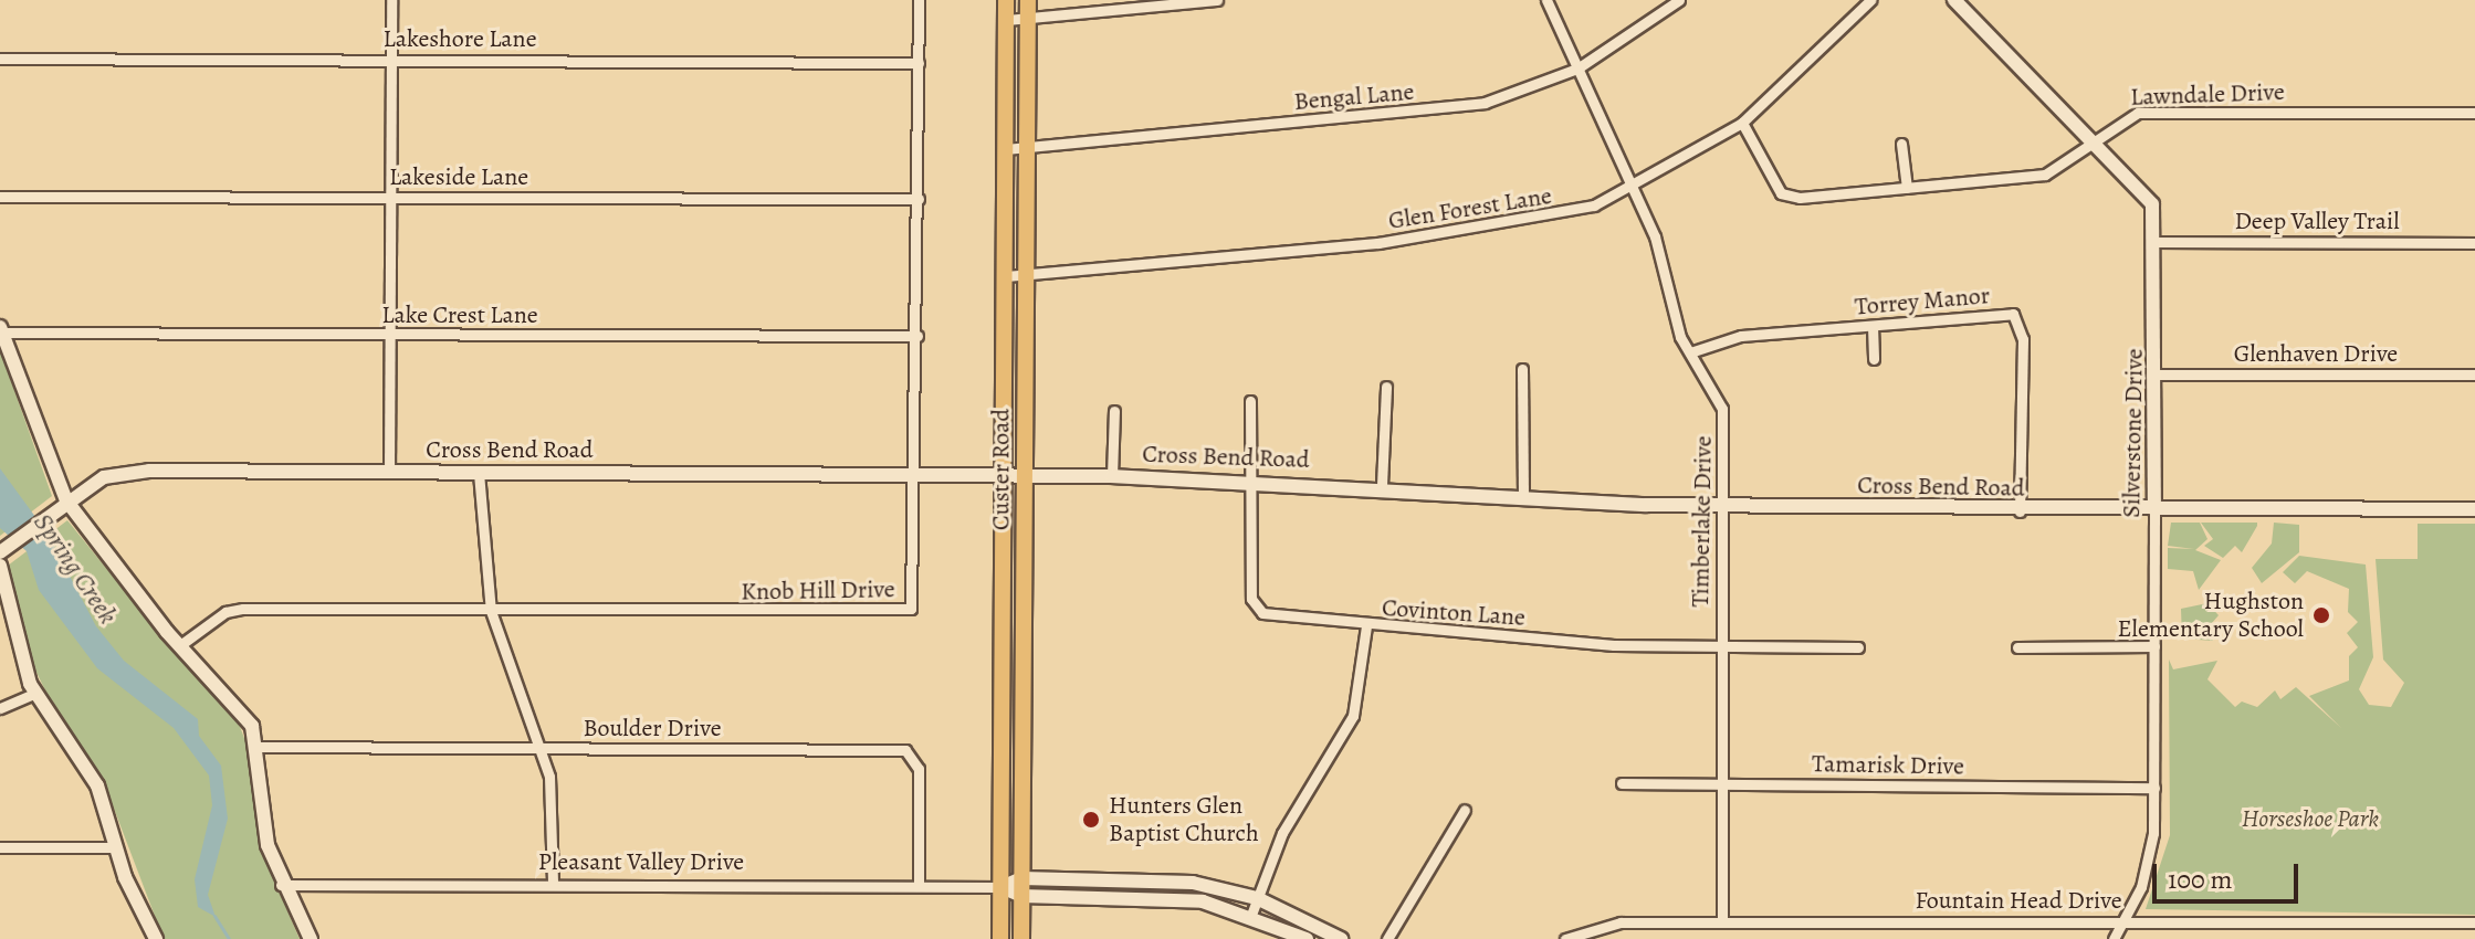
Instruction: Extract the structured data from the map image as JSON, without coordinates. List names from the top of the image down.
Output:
{
  "streets": {
    "main road": ["Custer Road"],
    "street": [
      "Lakeshore Lane",
      "Lawndale Drive",
      "Bengal Lane",
      "Lakeside Lane",
      "Glen Forest Lane",
      "Deep Valley Trail",
      "Torrey Manor",
      "Lake Crest Lane",
      "Glenhaven Drive",
      "Silverstone Drive",
      "Cross Bend Road",
      "Timberlake Drive",
      "Knob Hill Drive",
      "Covinton Lane",
      "Boulder Drive",
      "Tamarisk Drive",
      "Pleasant Valley Drive",
      "Fountain Head Drive"
    ]
  },
  "crossings": [
    ["Lakeshore Lane", "Knob Hill Drive"],
    ["Lawndale Drive", "Glen Forest Lane"],
    ["Lawndale Drive", "Silverstone Drive"],
    ["Bengal Lane", "Custer Road"],
    ["Bengal Lane", "Timberlake Drive"],
    ["Lakeside Lane", "Knob Hill Drive"],
    ["Glen Forest Lane", "Custer Road"],
    ["Glen Forest Lane", "Timberlake Drive"],
    ["Deep Valley Trail", "Silverstone Drive"],
    ["Torrey Manor", "Cross Bend Road"],
    ["Torrey Manor", "Timberlake Drive"],
    ["Lake Crest Lane", "Knob Hill Drive"],
    ["Glenhaven Drive", "Silverstone Drive"],
    ["Silverstone Drive", "Cross Bend Road"],
    ["Silverstone Drive", "Tamarisk Drive"],
    ["Silverstone Drive", "Fountain Head Drive"],
    ["Cross Bend Road", "Custer Road"],
    ["Cross Bend Road", "Timberlake Drive"],
    ["Cross Bend Road", "Knob Hill Drive"],
    ["Cross Bend Road", "Covinton Lane"],
    ["Custer Road", "Pleasant Valley Drive"],
    ["Timberlake Drive", "Covinton Lane"],
    ["Timberlake Drive", "Tamarisk Drive"],
    ["Timberlake Drive", "Fountain Head Drive"],
    ["Boulder Drive", "Pleasant Valley Drive"]
  ],
  "water": ["Spring Creek"],
  "parks": ["Horseshoe Park"],
  "places": ["Hughston Elementary School", "Hunters Glen Baptist Church"],
  "scale_bar": "100 m"
}
